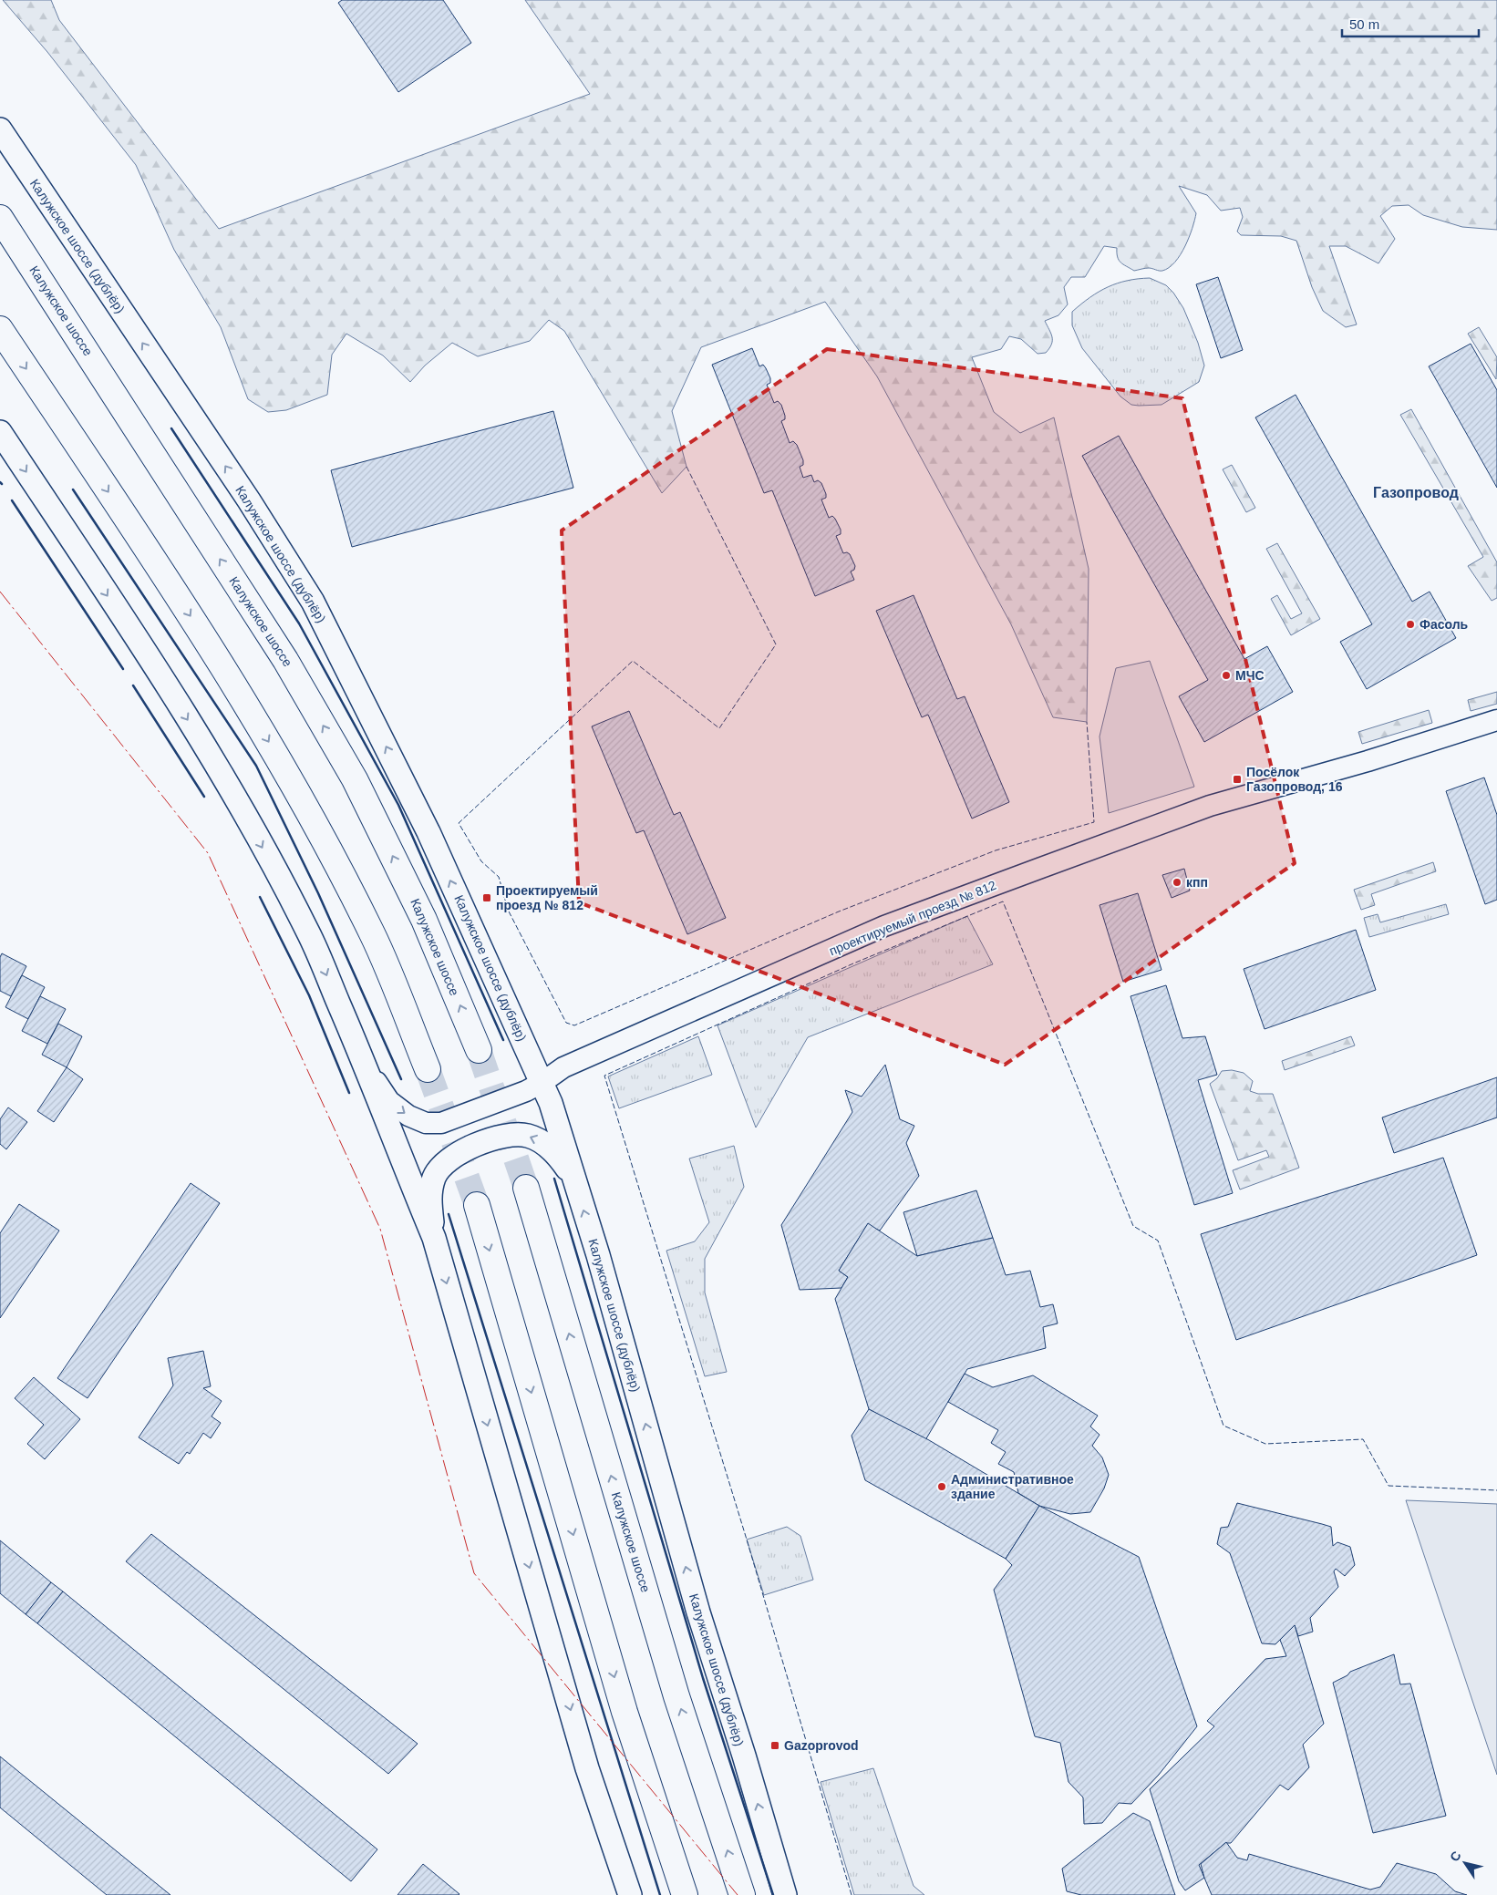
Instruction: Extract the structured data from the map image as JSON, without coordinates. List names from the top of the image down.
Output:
{
  "streets": {
    "highway": ["Калужское шоссе"],
    "main road": ["Калужское шоссе (дублёр)"],
    "street": ["проектируемый проезд № 812"]
  },
  "crossings": [
    ["Калужское шоссе (дублёр)", "проектируемый проезд № 812"]
  ],
  "districts": ["Газопровод"],
  "places": {
    "other": [
      "Фасоль",
      "МЧС",
      "кпп",
      "Административное здание"
    ],
    "transit": ["Посёлок Газопровод, 16", "Проектируемый проезд № 812", "Gazoprovod"]
  },
  "scale_bar": "50 m",
  "north": "top left"
}
